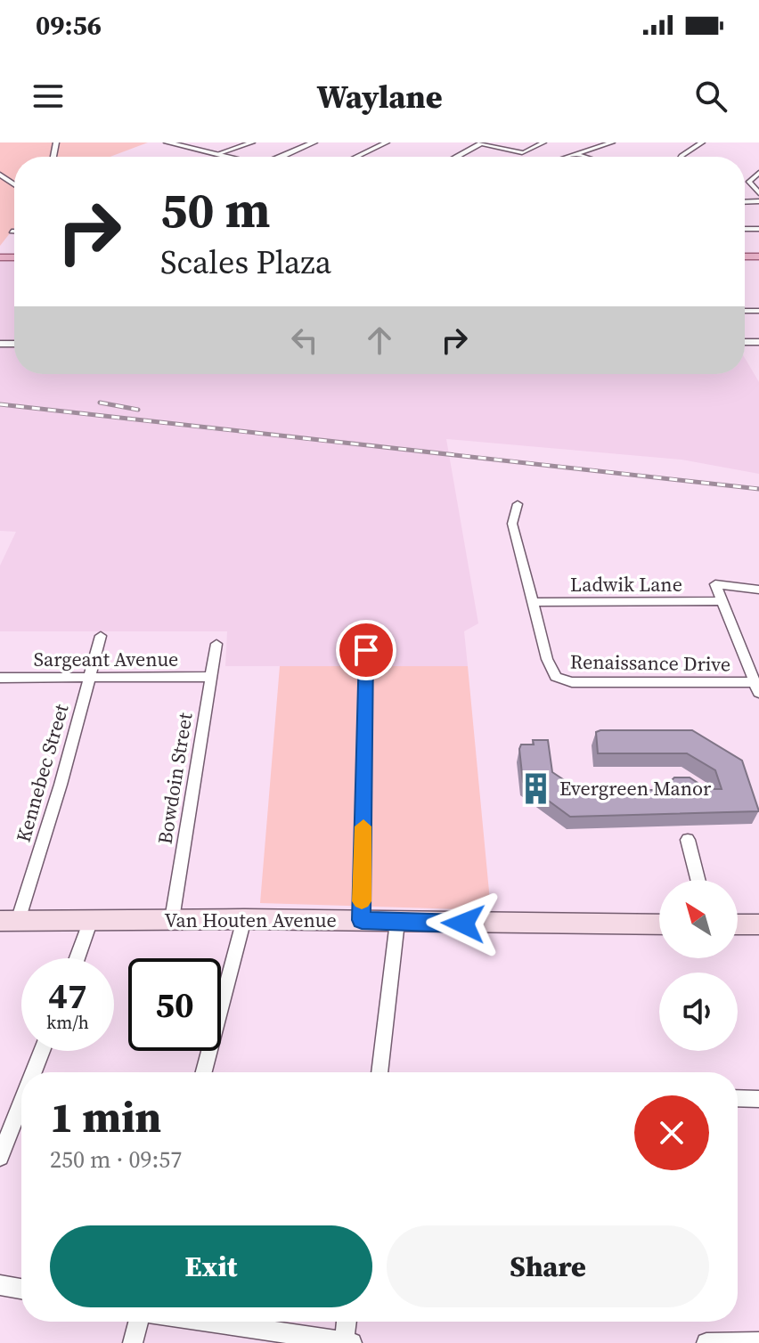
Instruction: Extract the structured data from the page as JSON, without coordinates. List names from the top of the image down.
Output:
{
  "streets": {
    "main road": ["Van Houten Avenue"],
    "street": [
      "Ladwik Lane",
      "Sargeant Avenue",
      "Renaissance Drive",
      "Kennebec Street",
      "Bowdoin Street"
    ]
  },
  "crossings": [
    ["Ladwik Lane", "Renaissance Drive"],
    ["Sargeant Avenue", "Kennebec Street"],
    ["Sargeant Avenue", "Bowdoin Street"],
    ["Kennebec Street", "Van Houten Avenue"],
    ["Bowdoin Street", "Van Houten Avenue"]
  ],
  "places": {
    "building": ["Evergreen Manor"]
  },
  "north": "top left",
  "page": {
    "status": "09:56",
    "header": "Waylane",
    "turn": ["50 m", "Scales Plaza"],
    "speed": "47 km/h",
    "limit": "50",
    "heading": ["1 min", "250 m · 09:57"],
    "buttons": ["Exit", "Share"]
  }
}
